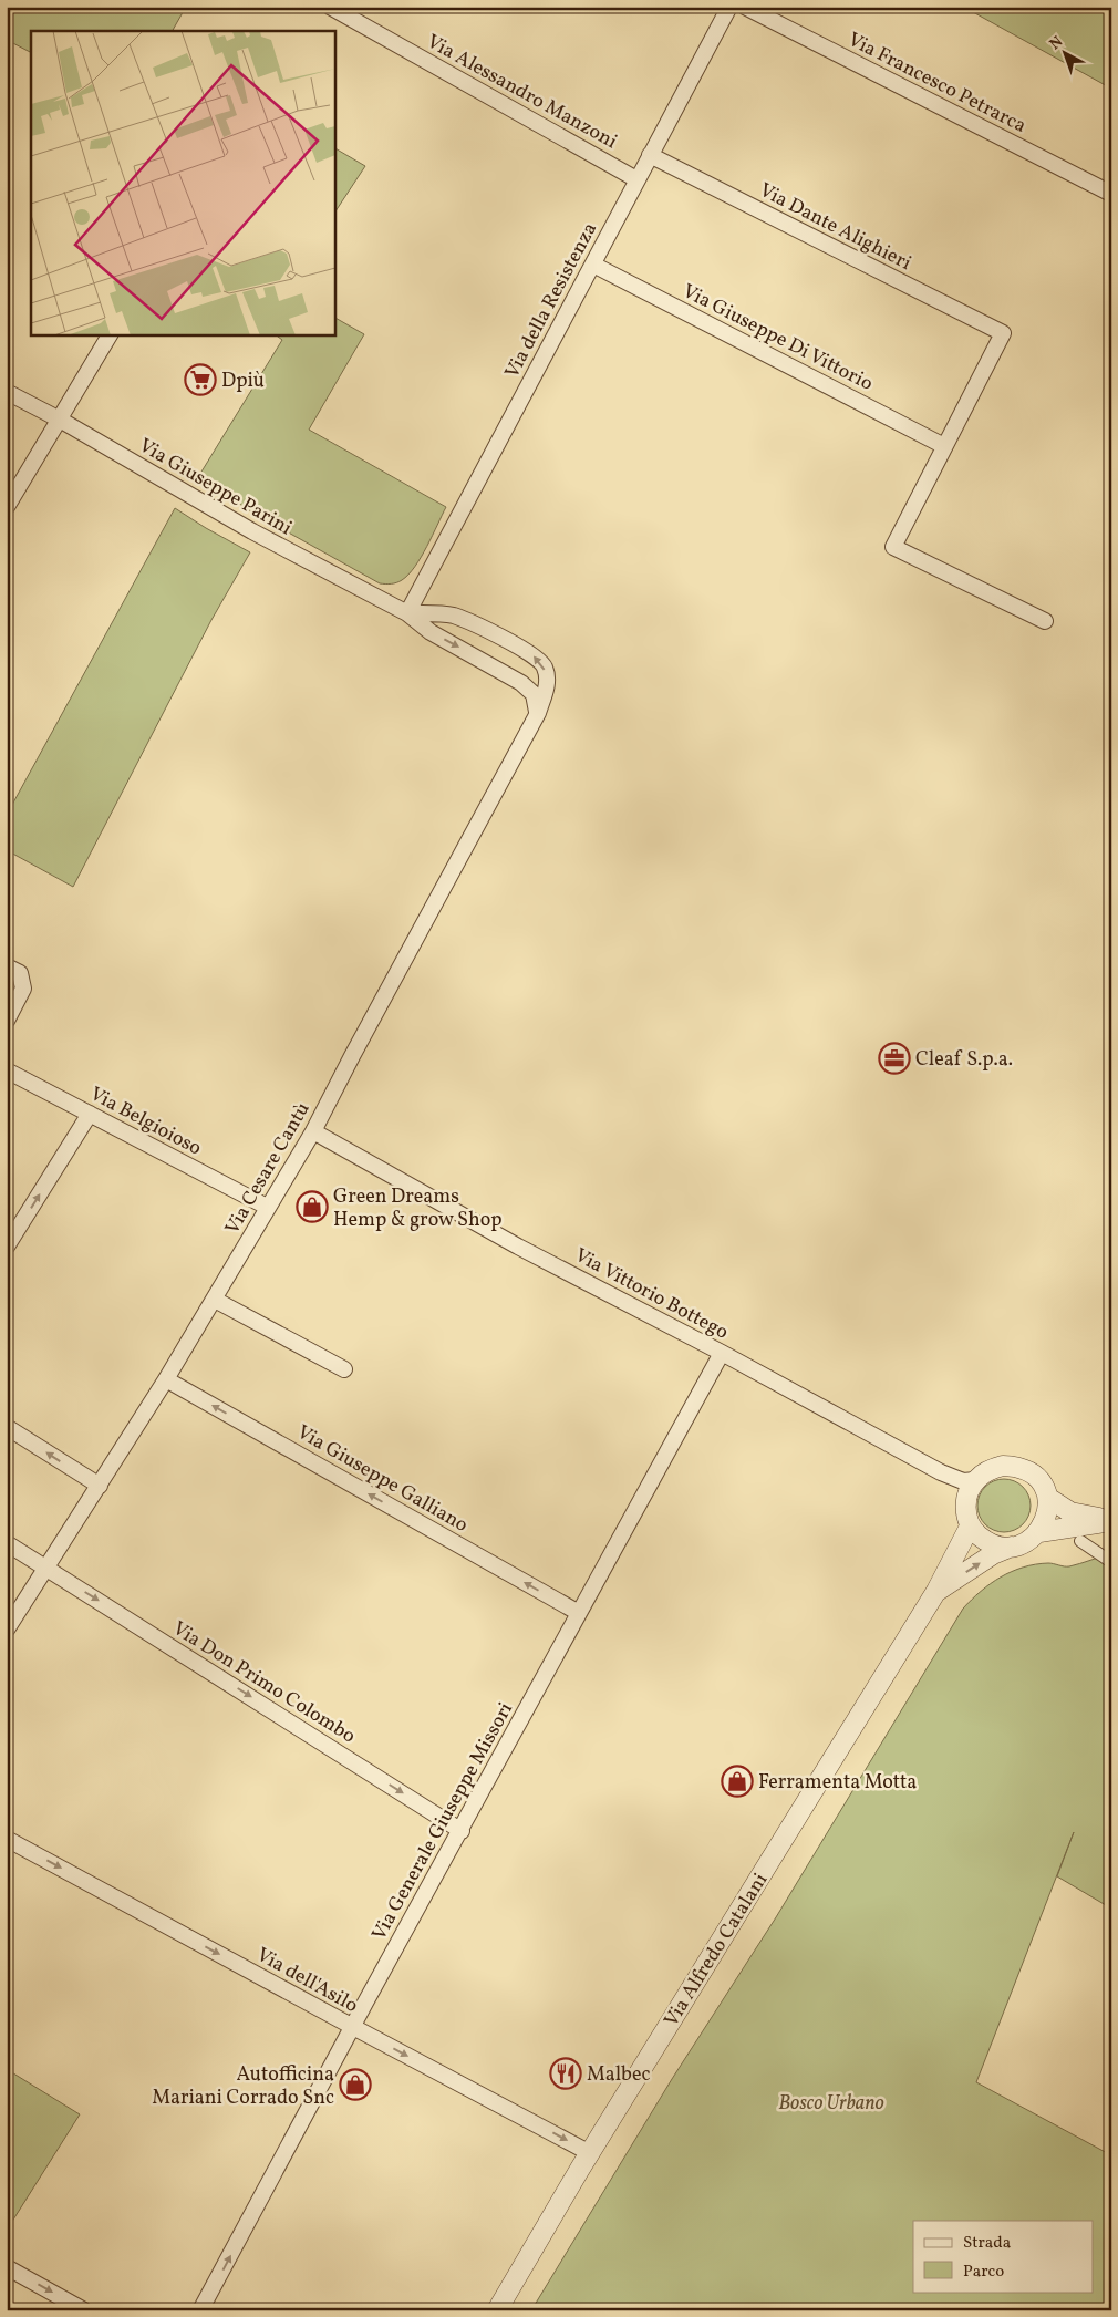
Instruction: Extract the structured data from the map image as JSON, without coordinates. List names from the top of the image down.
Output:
{
  "streets": {
    "street": [
      "Via Francesco Petrarca",
      "Via Alessandro Manzoni",
      "Via Dante Alighieri",
      "Via della Resistenza",
      "Via Giuseppe Di Vittorio",
      "Via Giuseppe Parini",
      "Via Belgioioso",
      "Via Cesare Cantù",
      "Via Vittorio Bottego",
      "Via Giuseppe Galliano",
      "Via Don Primo Colombo",
      "Via Generale Giuseppe Missori",
      "Via Alfredo Catalani",
      "Via dell'Asilo"
    ]
  },
  "crossings": [
    ["Via Alessandro Manzoni", "Via della Resistenza"],
    ["Via Dante Alighieri", "Via della Resistenza"],
    ["Via Dante Alighieri", "Via Giuseppe Di Vittorio"],
    ["Via della Resistenza", "Via Giuseppe Di Vittorio"],
    ["Via della Resistenza", "Via Giuseppe Parini"],
    ["Via Giuseppe Parini", "Via Cesare Cantù"],
    ["Via Belgioioso", "Via Cesare Cantù"],
    ["Via Cesare Cantù", "Via Vittorio Bottego"],
    ["Via Cesare Cantù", "Via Giuseppe Galliano"],
    ["Via Cesare Cantù", "Via Don Primo Colombo"],
    ["Via Vittorio Bottego", "Via Generale Giuseppe Missori"],
    ["Via Vittorio Bottego", "Via Alfredo Catalani"],
    ["Via Giuseppe Galliano", "Via Generale Giuseppe Missori"],
    ["Via Don Primo Colombo", "Via Generale Giuseppe Missori"],
    ["Via Generale Giuseppe Missori", "Via dell'Asilo"],
    ["Via Alfredo Catalani", "Via dell'Asilo"]
  ],
  "one_way": ["Via Don Primo Colombo", "Via dell'Asilo"],
  "parks": ["Bosco Urbano"],
  "places": {
    "supermarket": ["Dpiù"],
    "office": ["Cleaf S.p.a."],
    "shop": ["Green Dreams Hemp & grow Shop", "Ferramenta Motta", "Autofficina Mariani Corrado Snc"],
    "restaurant": ["Malbec"]
  },
  "legend": ["Strada", "Parco"],
  "north": "top left"
}
